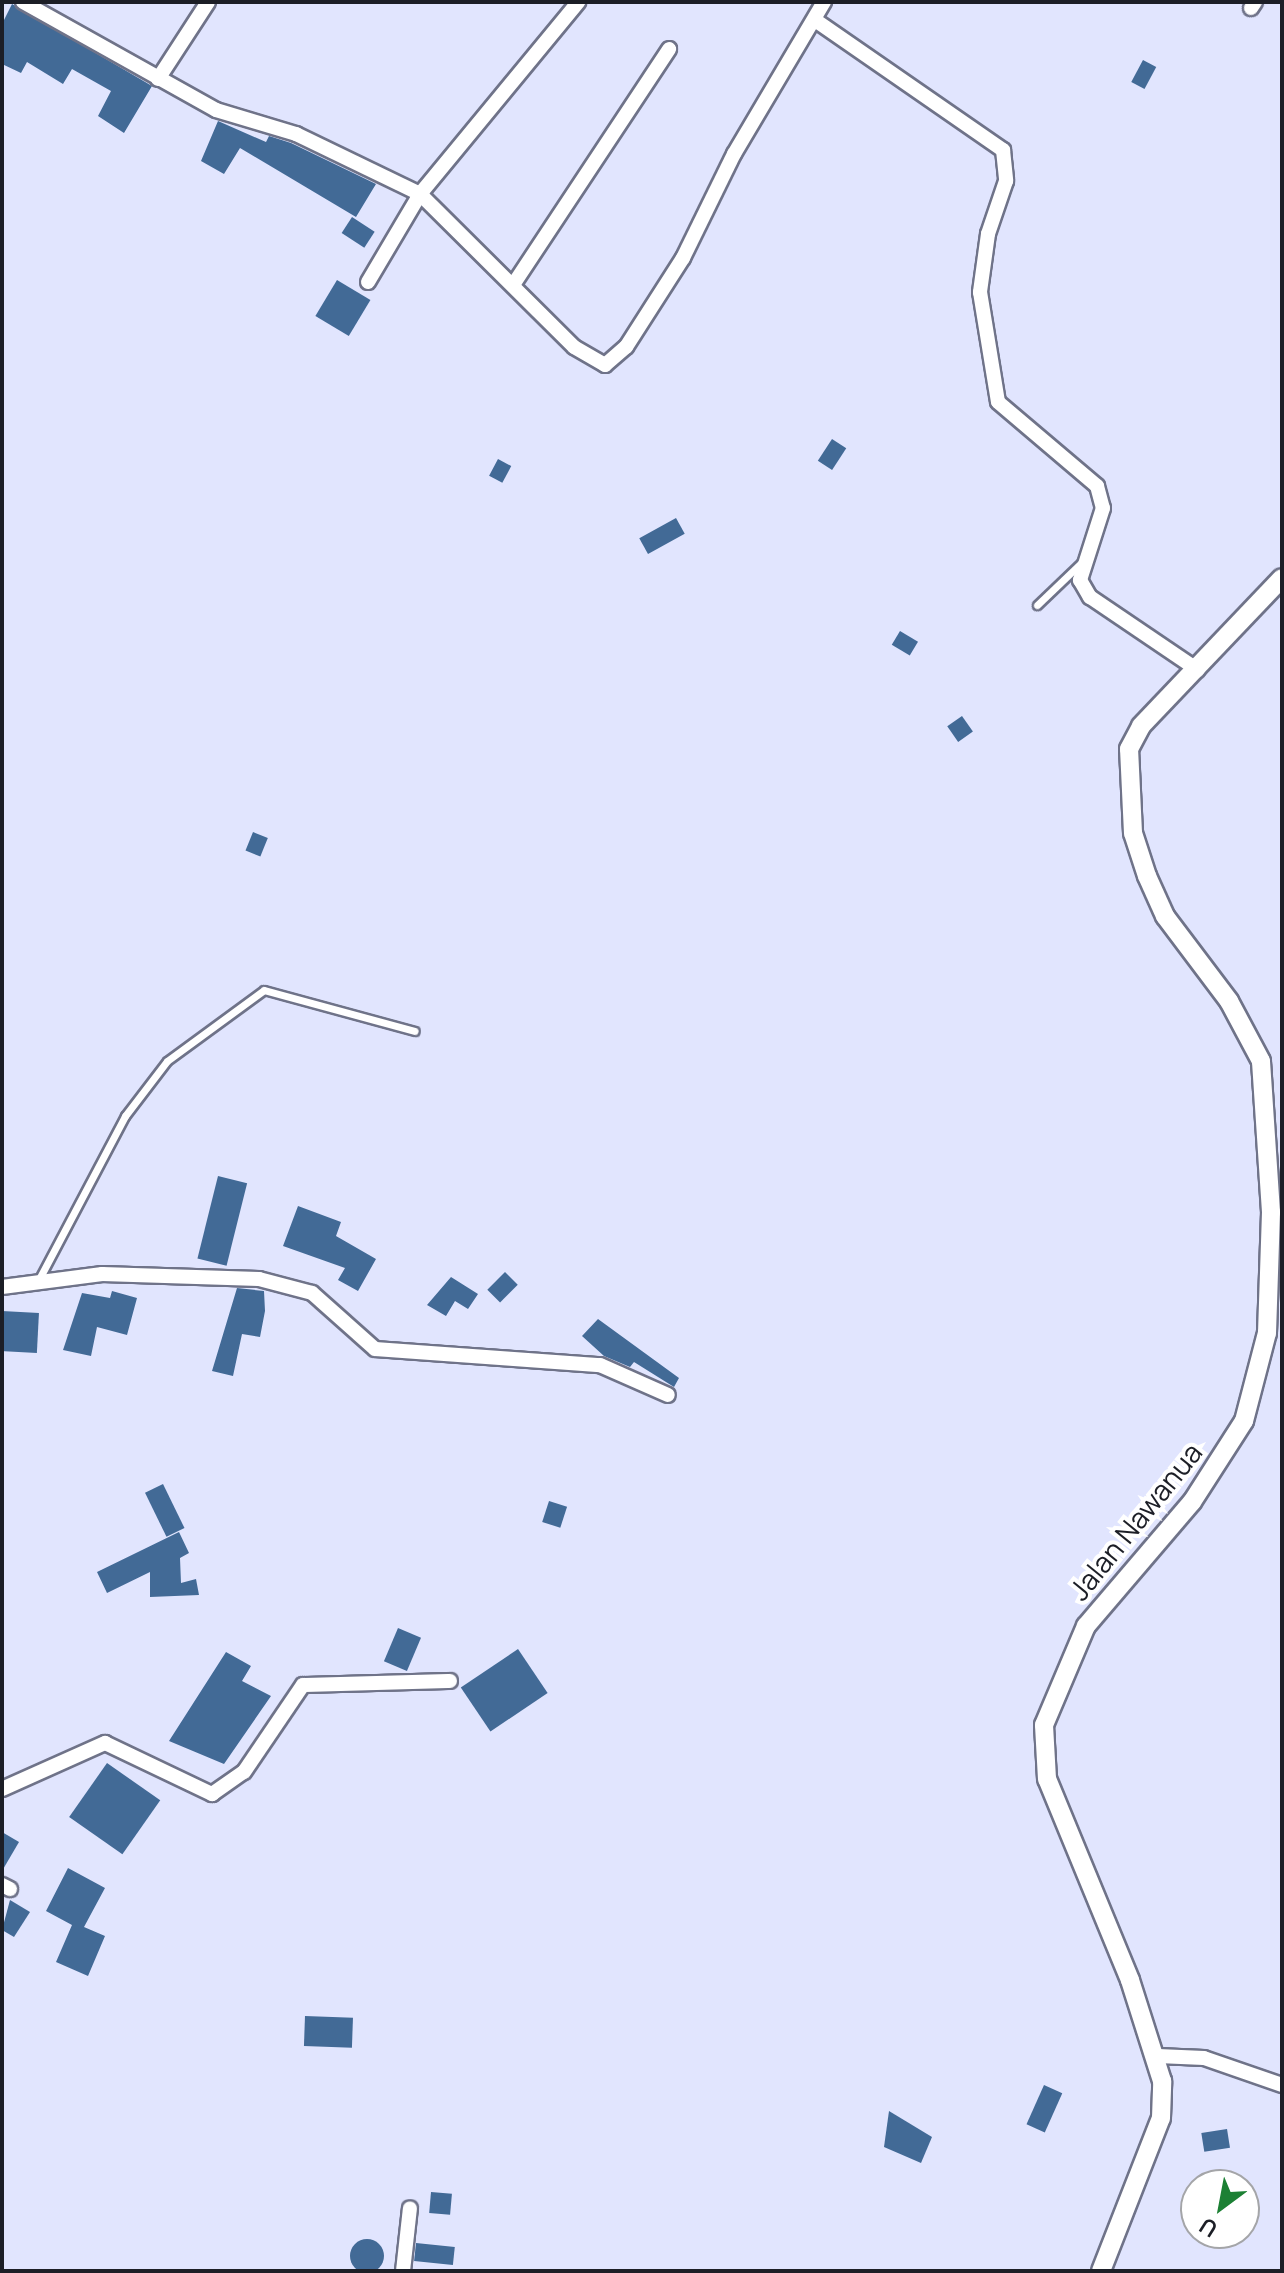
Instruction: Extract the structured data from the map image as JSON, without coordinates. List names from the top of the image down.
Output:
{
  "streets": {
    "street": ["Jalan Nawanua"]
  },
  "north": "bottom left"
}
